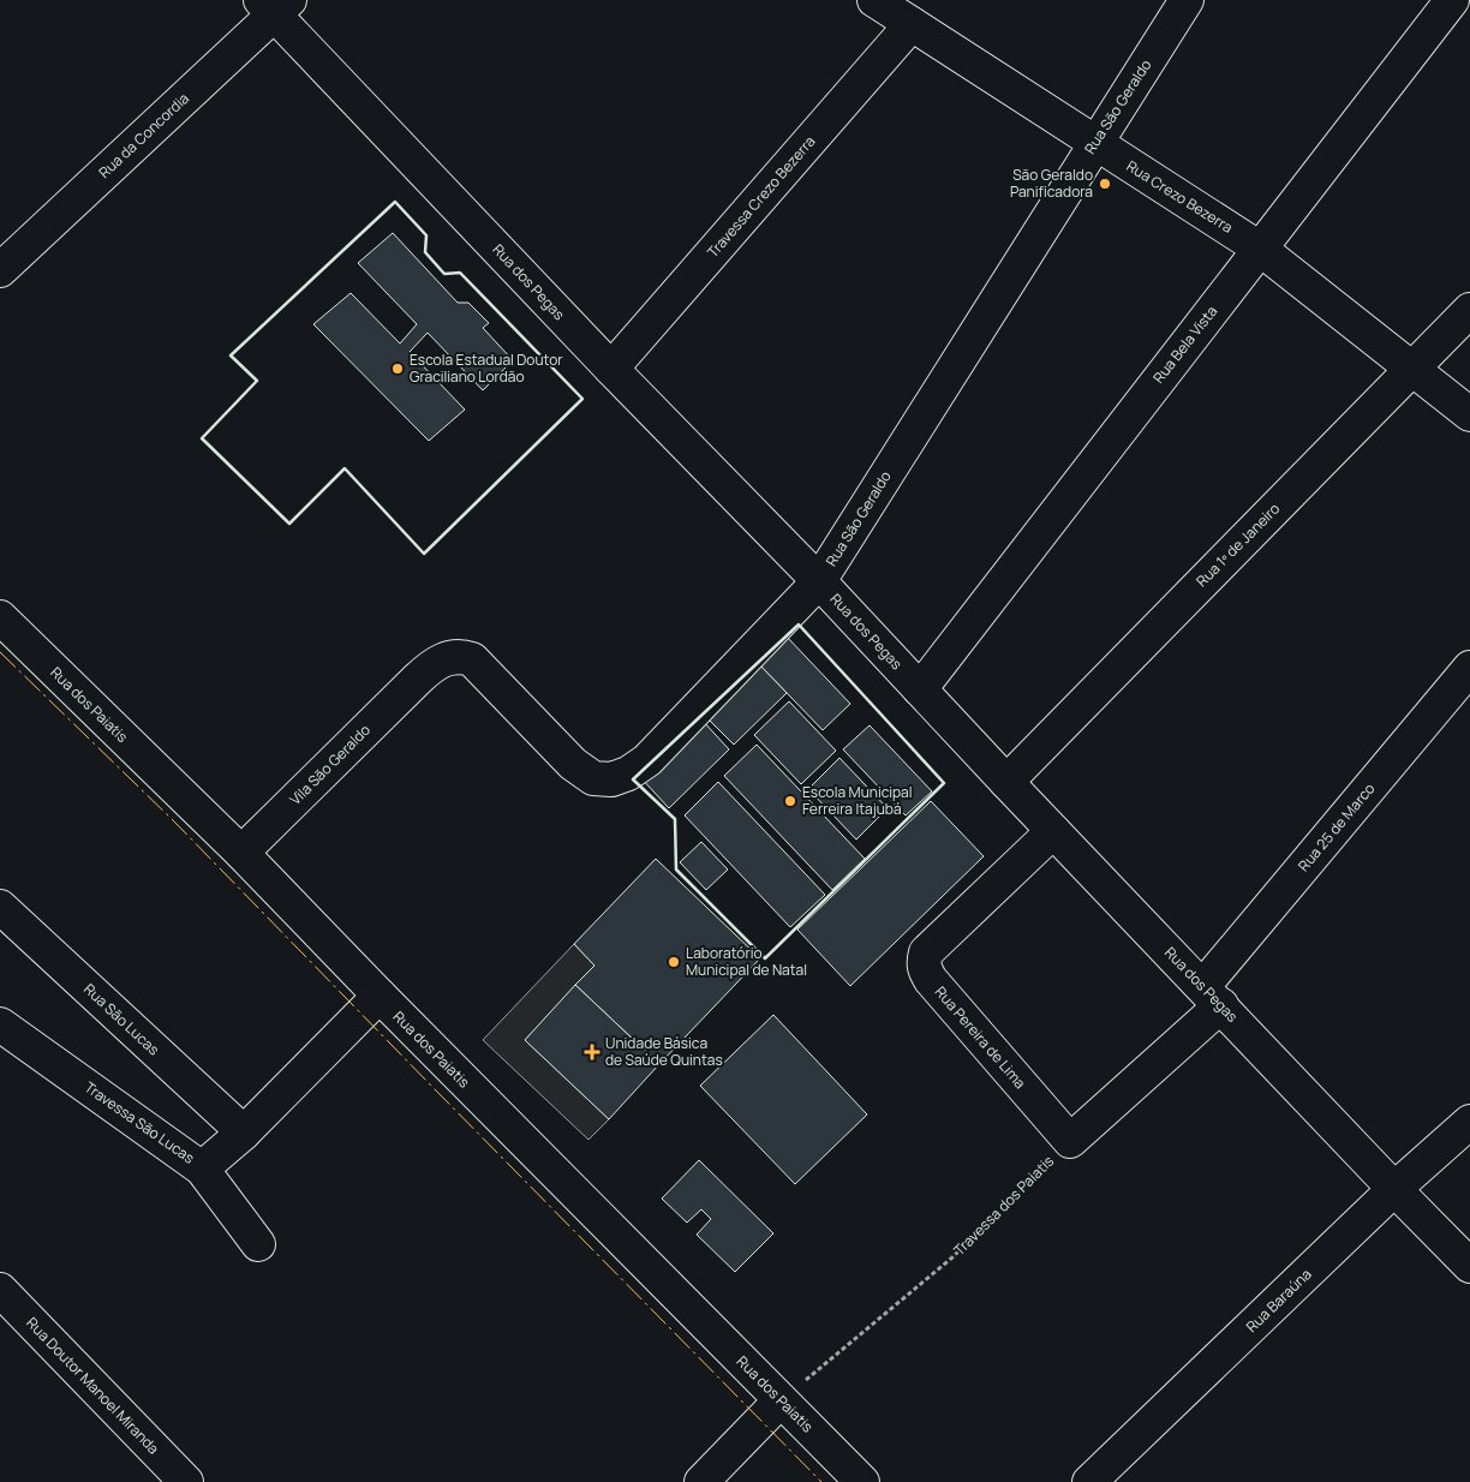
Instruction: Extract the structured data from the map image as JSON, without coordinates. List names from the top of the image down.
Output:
{
  "streets": {
    "street": [
      "Rua São Geraldo",
      "Rua da Concordia",
      "Travessa Crezo Bezerra",
      "Rua Crezo Bezerra",
      "Rua dos Pegas",
      "Rua Bela Vista",
      "Rua 1º de Janeiro",
      "Rua dos Paiatis",
      "Vila São Geraldo",
      "Rua 25 de Marco",
      "Rua São Lucas",
      "Rua Pereira de Lima",
      "Travessa São Lucas",
      "Rua Baraúna",
      "Rua Doutor Manoel Miranda"
    ],
    "path": ["Travessa dos Paiatis"]
  },
  "crossings": [
    ["Rua São Geraldo", "Rua Crezo Bezerra"],
    ["Rua São Geraldo", "Rua dos Pegas"],
    ["Rua São Geraldo", "Vila São Geraldo"],
    ["Rua da Concordia", "Rua dos Pegas"],
    ["Travessa Crezo Bezerra", "Rua Crezo Bezerra"],
    ["Travessa Crezo Bezerra", "Rua dos Pegas"],
    ["Rua Crezo Bezerra", "Rua Bela Vista"],
    ["Rua Crezo Bezerra", "Rua 1º de Janeiro"],
    ["Rua dos Pegas", "Rua Bela Vista"],
    ["Rua dos Pegas", "Rua 1º de Janeiro"],
    ["Rua dos Pegas", "Rua 25 de Marco"],
    ["Rua dos Pegas", "Rua Pereira de Lima"],
    ["Rua dos Pegas", "Rua Baraúna"],
    ["Rua dos Paiatis", "Vila São Geraldo"],
    ["Rua dos Paiatis", "Travessa dos Paiatis"],
    ["Rua Pereira de Lima", "Travessa dos Paiatis"]
  ],
  "places": {
    "other": [
      "São Geraldo Panificadora",
      "Escola Estadual Doutor Graciliano Lordão",
      "Escola Municipal Ferreira Itajubá",
      "Laboratório Municipal de Natal"
    ],
    "health": ["Unidade Básica de Saúde Quintas"]
  }
}
